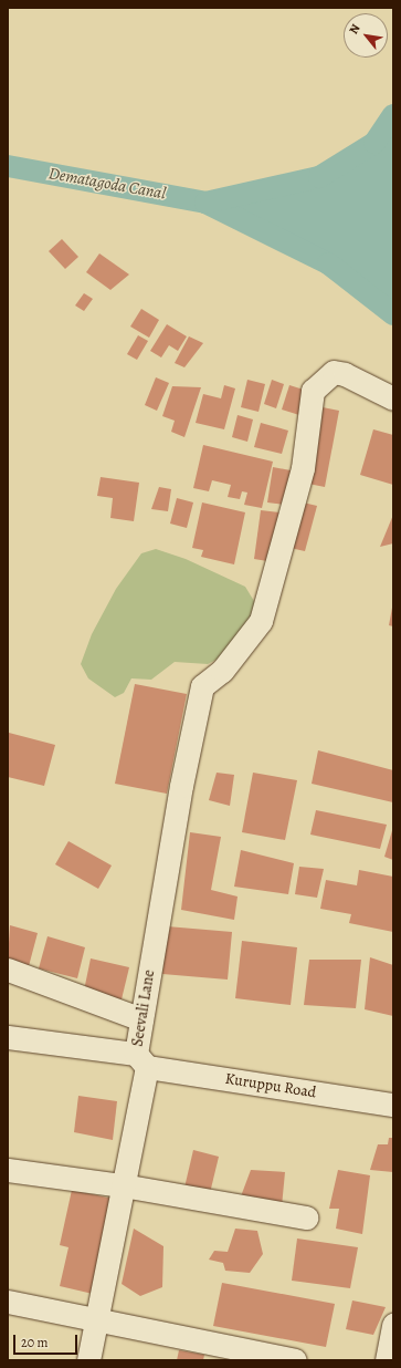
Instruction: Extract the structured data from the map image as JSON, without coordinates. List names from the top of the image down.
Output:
{
  "streets": {
    "street": ["Seevali Lane", "Kuruppu Road"]
  },
  "crossings": [
    ["Seevali Lane", "Kuruppu Road"]
  ],
  "water": ["Dematagoda Canal"],
  "scale_bar": "20 m",
  "north": "top left"
}
